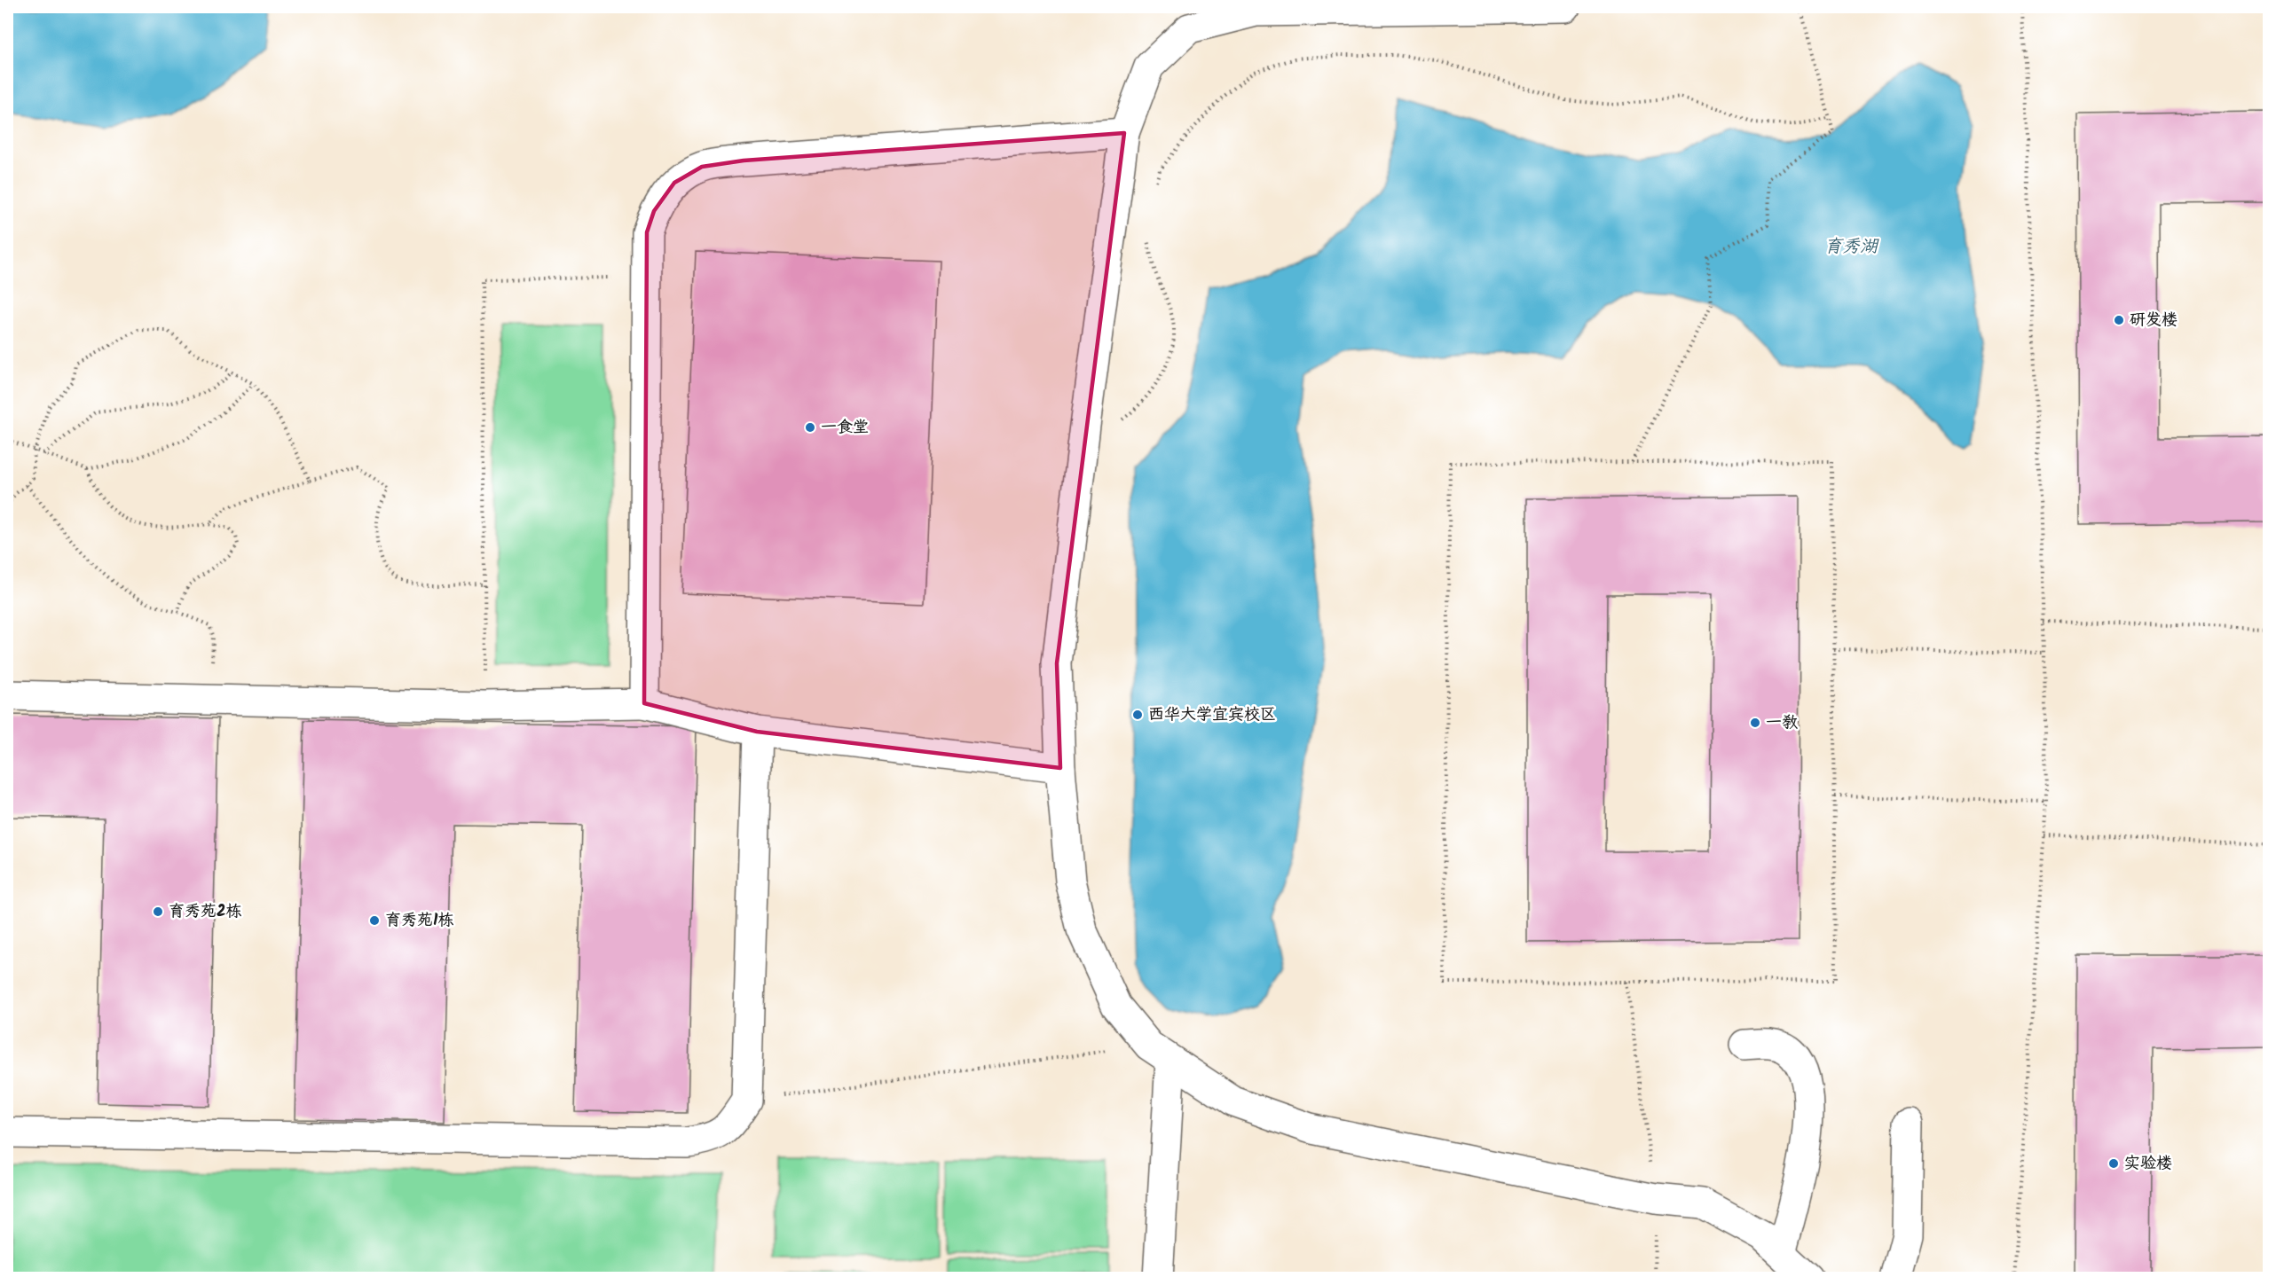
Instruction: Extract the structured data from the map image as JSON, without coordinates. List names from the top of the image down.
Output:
{
  "water": ["育秀湖"],
  "places": [
    "研发楼",
    "一食堂",
    "西华大学宜宾校区",
    "一教",
    "育秀苑2栋",
    "育秀苑1栋",
    "实验楼"
  ]
}
